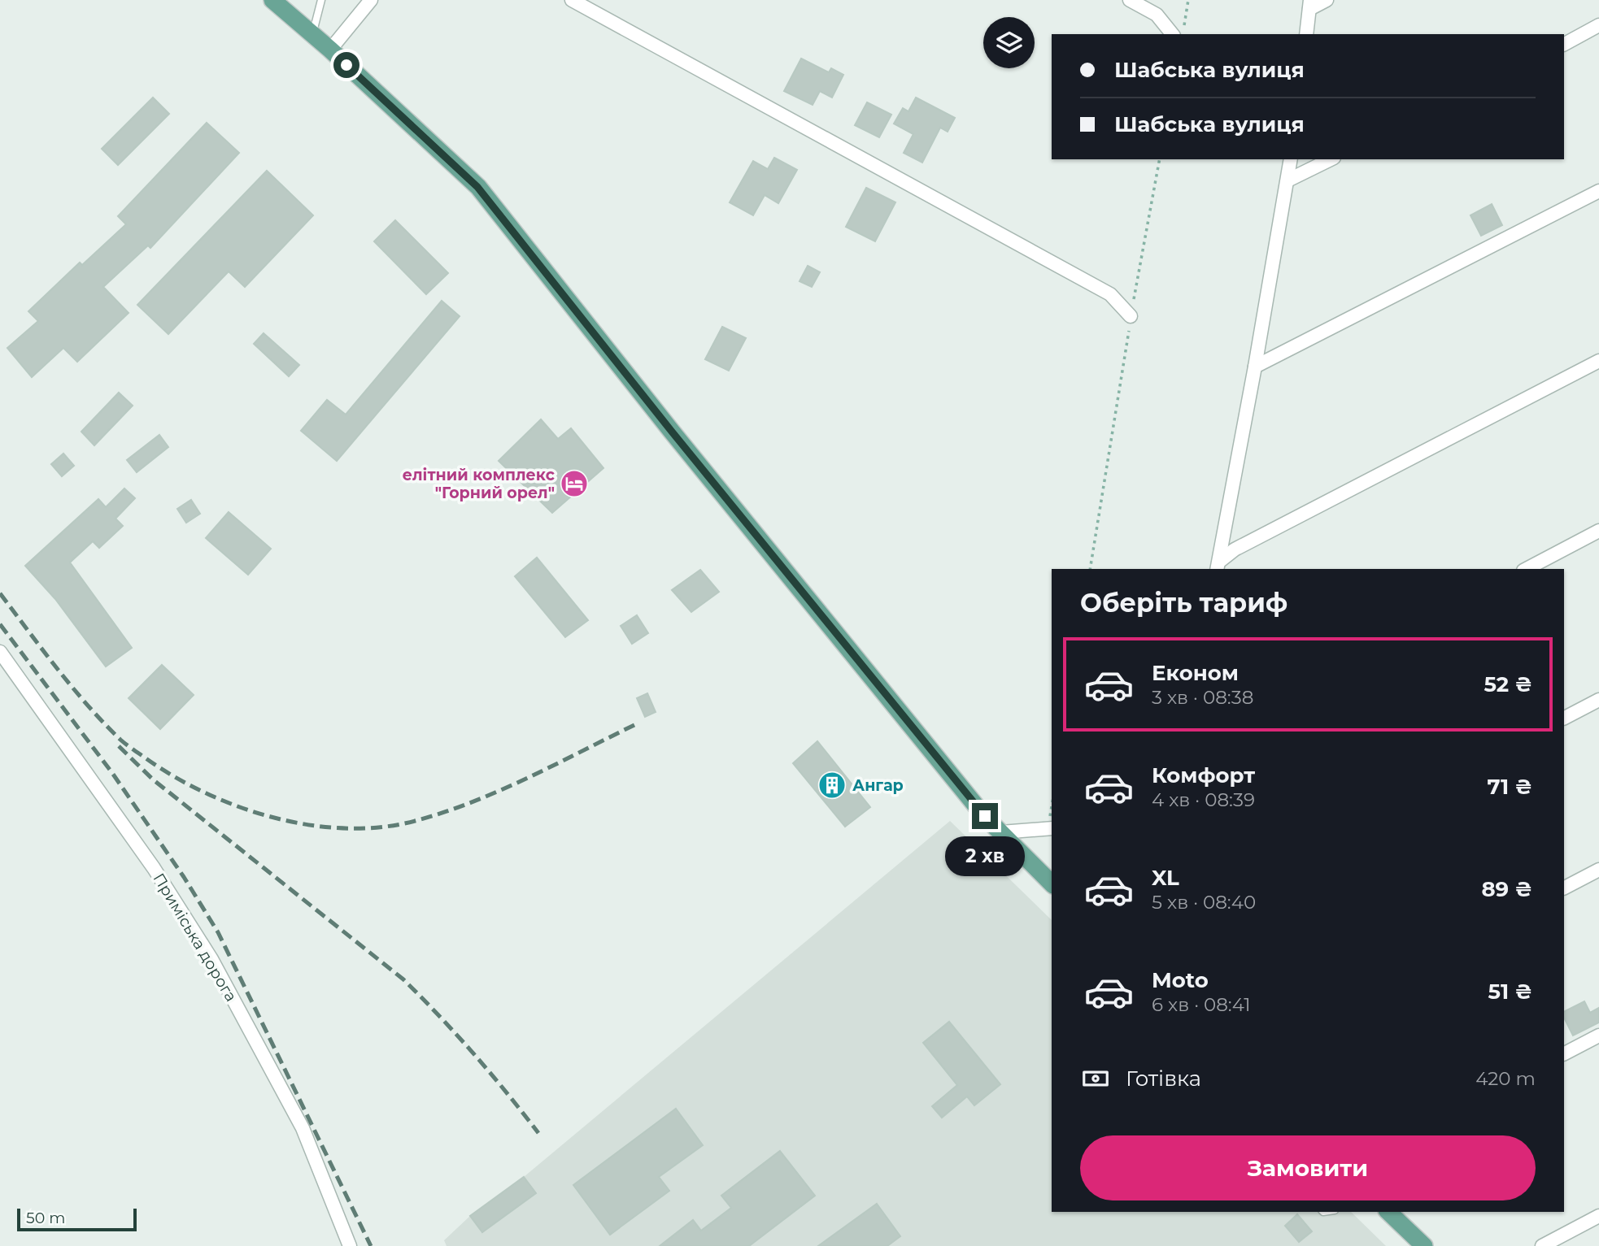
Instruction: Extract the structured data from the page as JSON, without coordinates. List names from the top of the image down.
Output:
{
  "streets": {
    "street": ["Приміська дорога"]
  },
  "places": {
    "hotel": ["елітний комплекс \"Горний орел\""],
    "building": ["Ангар"]
  },
  "scale_bar": "50 m",
  "page": {
    "banner": ["Шабська вулиця", "Шабська вулиця"],
    "heading": "Оберіть тариф",
    "list": [
      {
        "name": "Економ",
        "note": "3 хв · 08:38",
        "value": "52 ₴"
      },
      {
        "name": "Комфорт",
        "note": "4 хв · 08:39",
        "value": "71 ₴"
      },
      {
        "name": "XL",
        "note": "5 хв · 08:40",
        "value": "89 ₴"
      },
      {
        "name": "Moto",
        "note": "6 хв · 08:41",
        "value": "51 ₴"
      }
    ],
    "bubble": "2 хв",
    "pay": ["Готівка", "420 m"],
    "buttons": "Замовити",
    "scale": "50 m"
  }
}
